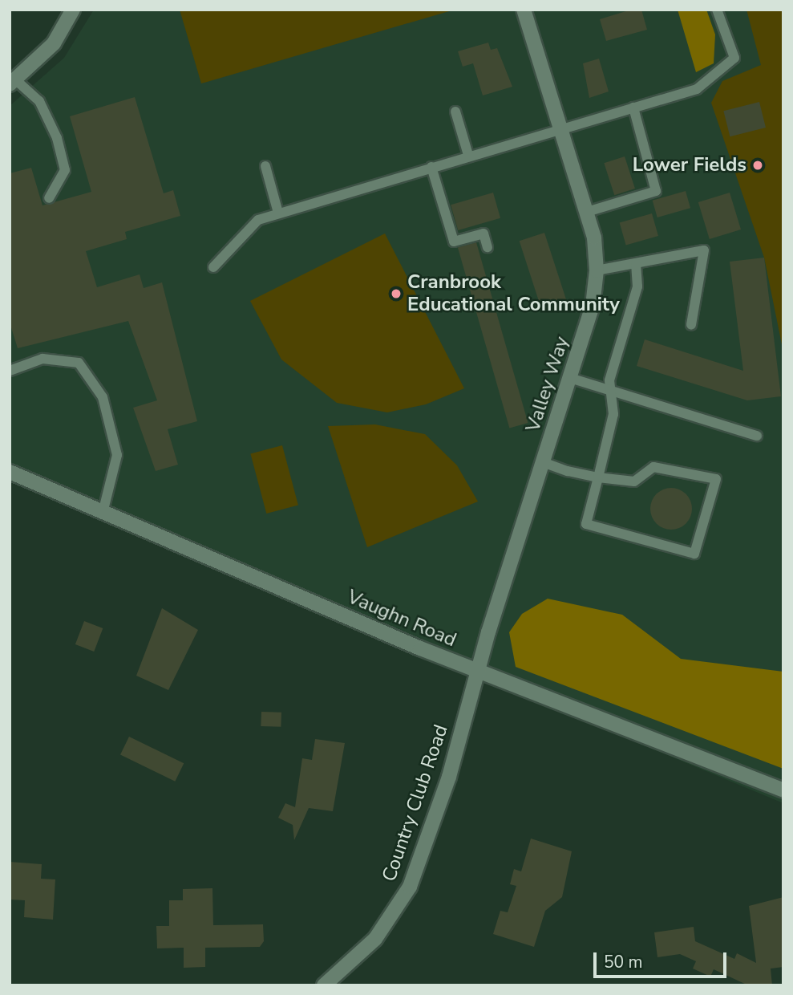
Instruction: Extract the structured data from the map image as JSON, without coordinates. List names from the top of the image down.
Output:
{
  "streets": {
    "street": ["Valley Way", "Vaughn Road", "Country Club Road"]
  },
  "crossings": [
    ["Valley Way", "Vaughn Road"],
    ["Valley Way", "Country Club Road"],
    ["Vaughn Road", "Country Club Road"]
  ],
  "places": ["Lower Fields", "Cranbrook Educational Community"],
  "scale_bar": "50 m"
}
